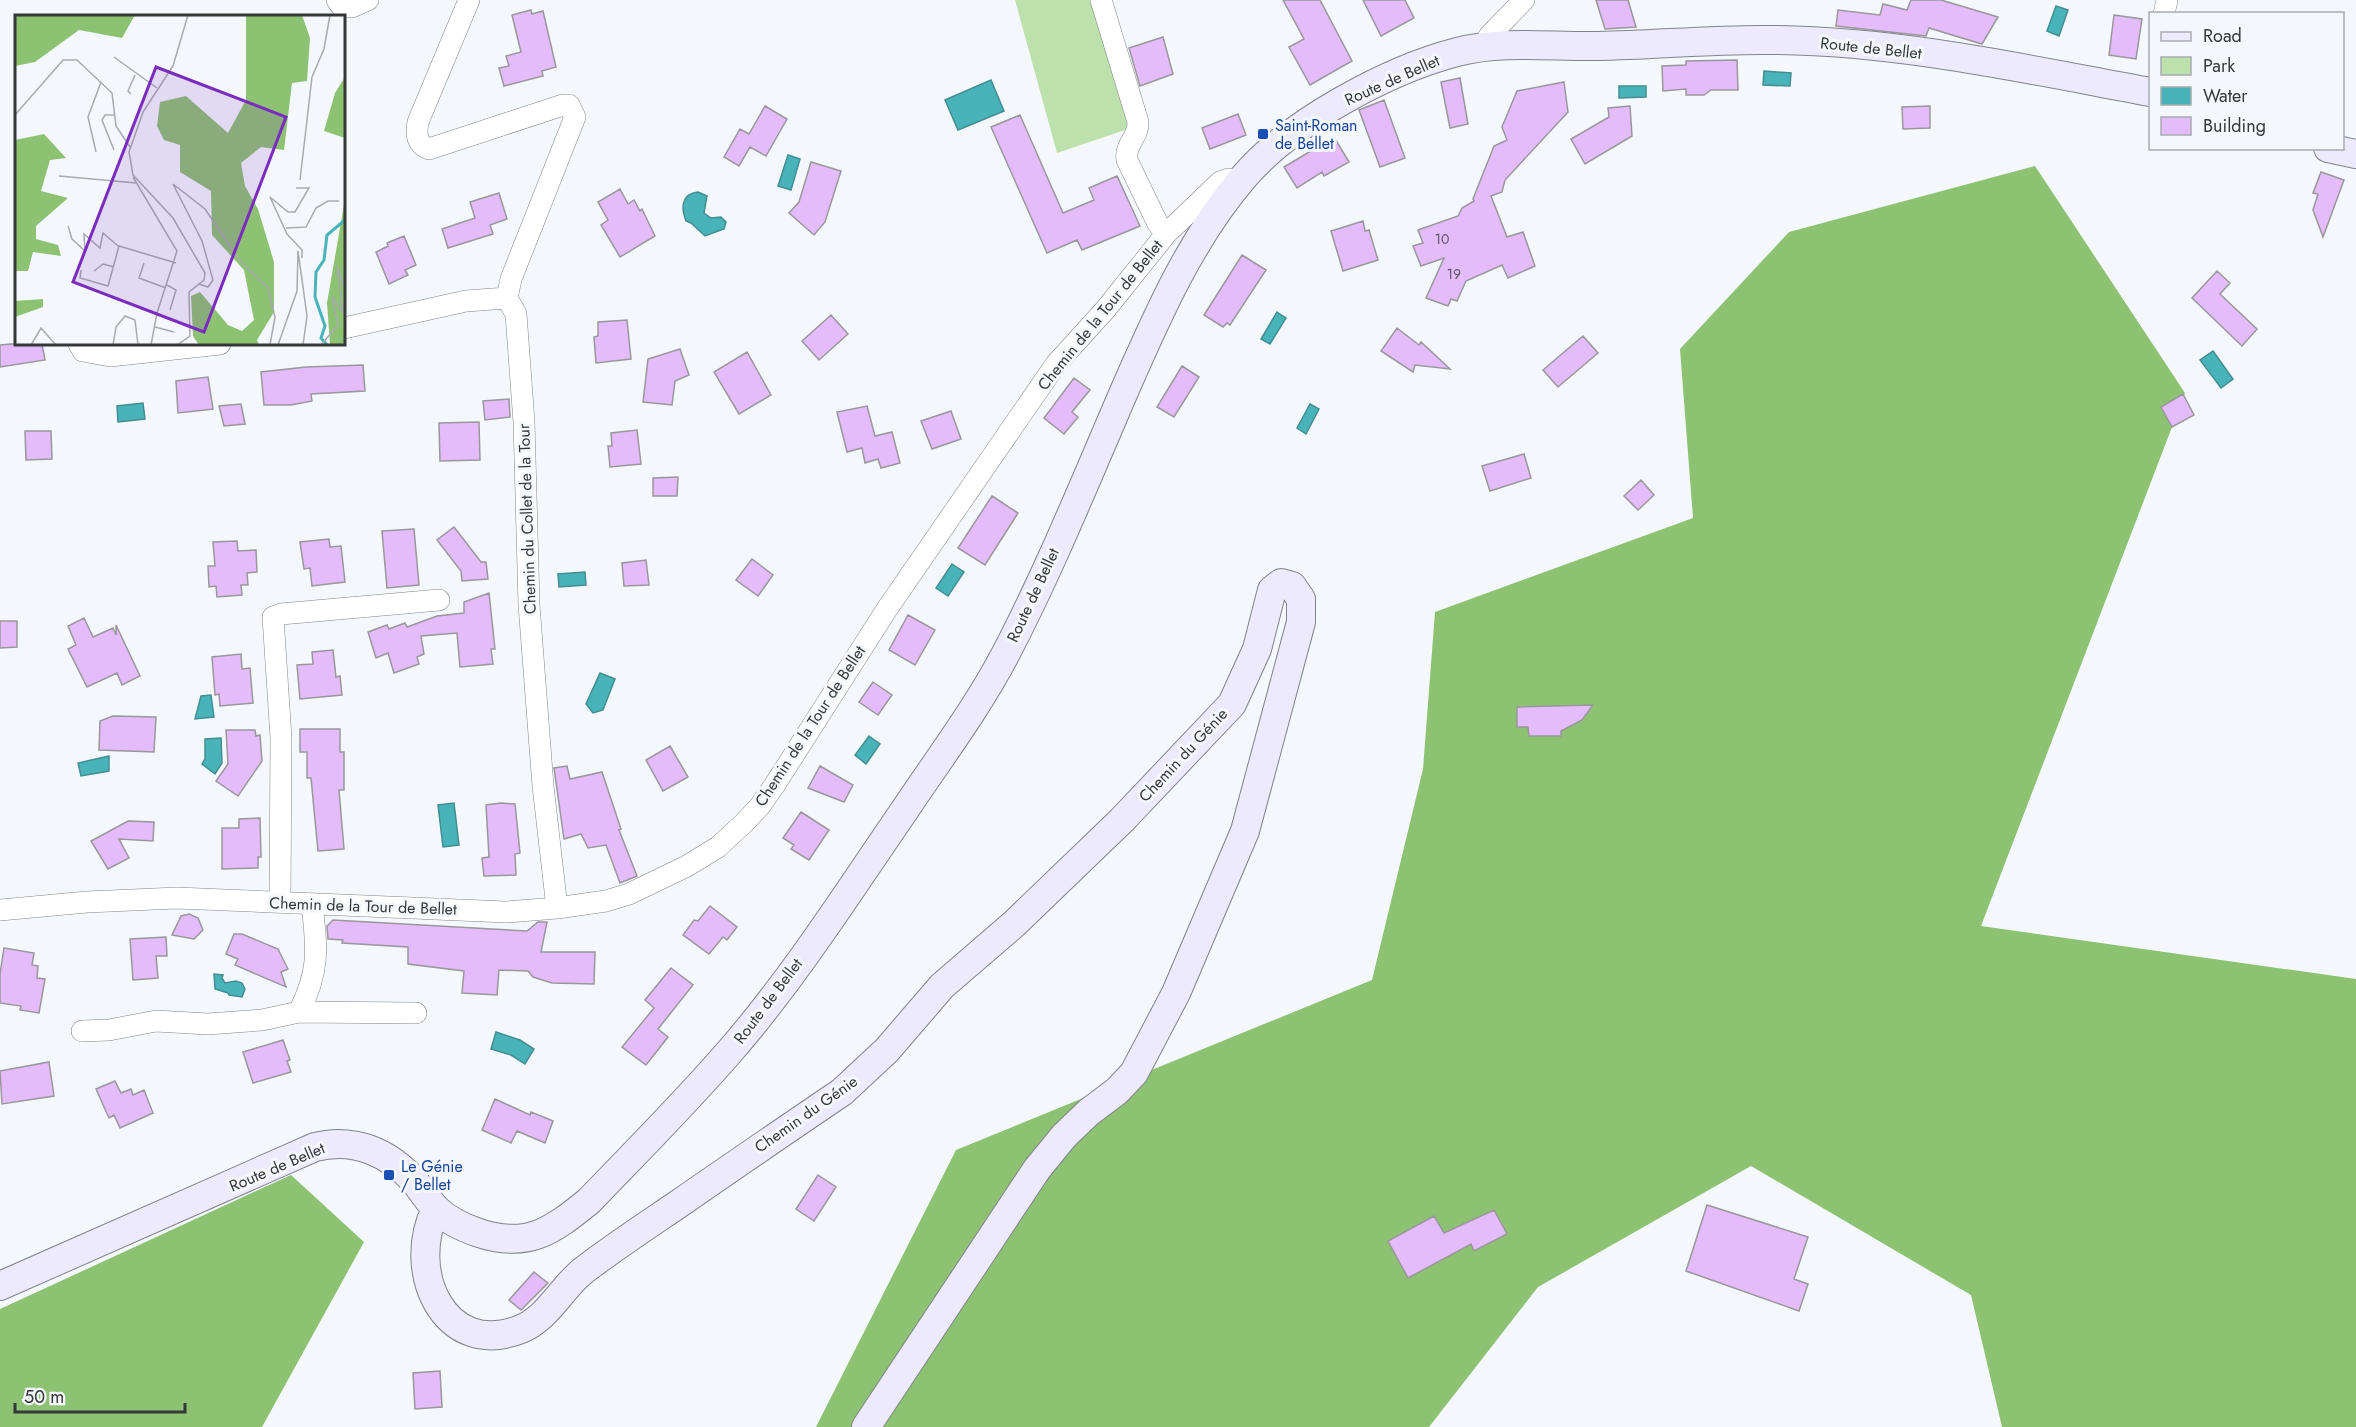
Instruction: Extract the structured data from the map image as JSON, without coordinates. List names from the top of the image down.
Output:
{
  "streets": {
    "main road": ["Route de Bellet", "Chemin du Génie"],
    "street": ["Chemin de la Tour de Bellet", "Chemin du Collet de la Tour"]
  },
  "crossings": [
    ["Route de Bellet", "Chemin de la Tour de Bellet"],
    ["Route de Bellet", "Chemin du Génie"],
    ["Chemin de la Tour de Bellet", "Chemin du Collet de la Tour"]
  ],
  "places": {
    "transit": ["Saint-Roman de Bellet", "Le Génie / Bellet"]
  },
  "house_numbers": ["10", "19"],
  "legend": [
    "Road",
    "Park",
    "Water",
    "Building"
  ],
  "scale_bar": "50 m"
}
